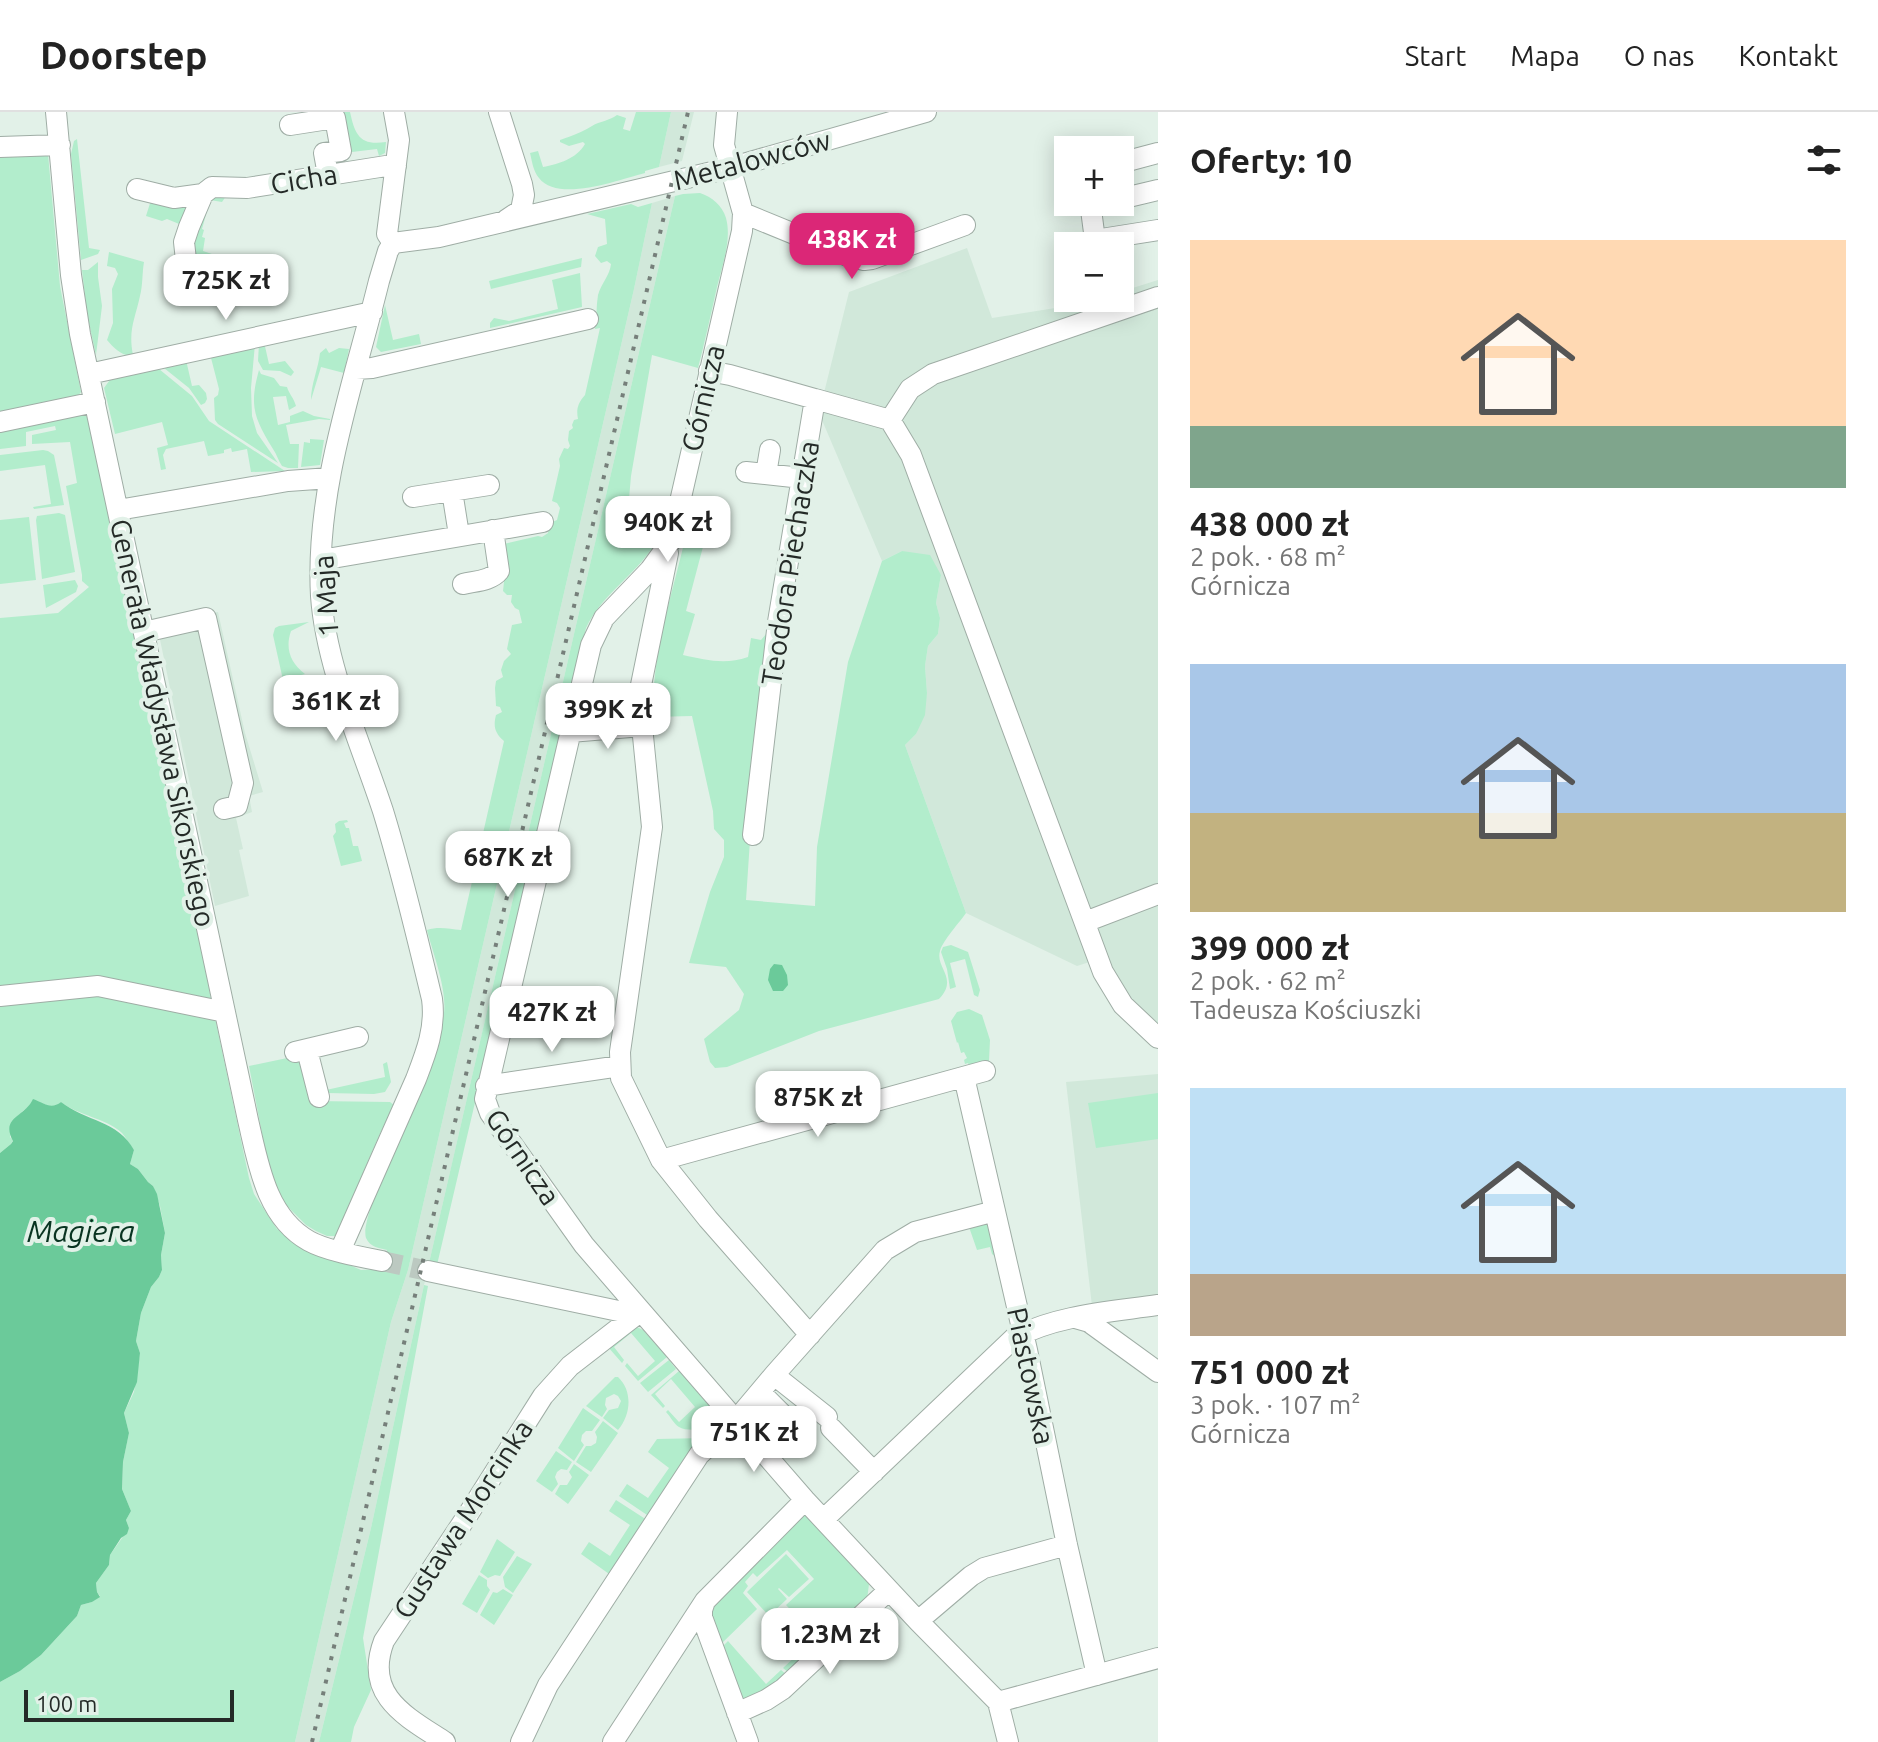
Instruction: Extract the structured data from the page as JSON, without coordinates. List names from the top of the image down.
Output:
{
  "streets": {
    "street": [
      "Metalowców",
      "Cicha",
      "Górnicza",
      "Teodora Piechaczka",
      "1 Maja",
      "Generała Władysława Sikorskiego",
      "Piastowska",
      "Gustawa Morcinka"
    ]
  },
  "crossings": [
    ["Metalowców", "Górnicza"],
    ["Metalowców", "1 Maja"],
    ["Cicha", "1 Maja"],
    ["Górnicza", "Gustawa Morcinka"],
    ["1 Maja", "Generała Władysława Sikorskiego"]
  ],
  "water": ["Magiera"],
  "scale_bar": "100 m",
  "page": {
    "header": "Doorstep",
    "nav": [
      "Start",
      "Mapa",
      "O nas",
      "Kontakt"
    ],
    "heading": "Oferty: 10",
    "map_buttons": ["+", "−"],
    "list": [
      {
        "name": "438 000 zł",
        "note": "2 pok. · 68 m² · Górnicza"
      },
      {
        "name": "399 000 zł",
        "note": "2 pok. · 62 m² · Tadeusza Kościuszki"
      },
      {
        "name": "751 000 zł",
        "note": "3 pok. · 107 m² · Górnicza"
      }
    ],
    "price": [
      "438K zł",
      "725K zł",
      "940K zł",
      "361K zł",
      "399K zł",
      "687K zł",
      "427K zł",
      "875K zł",
      "751K zł",
      "1.23M zł"
    ],
    "scale": "100 m"
  }
}
